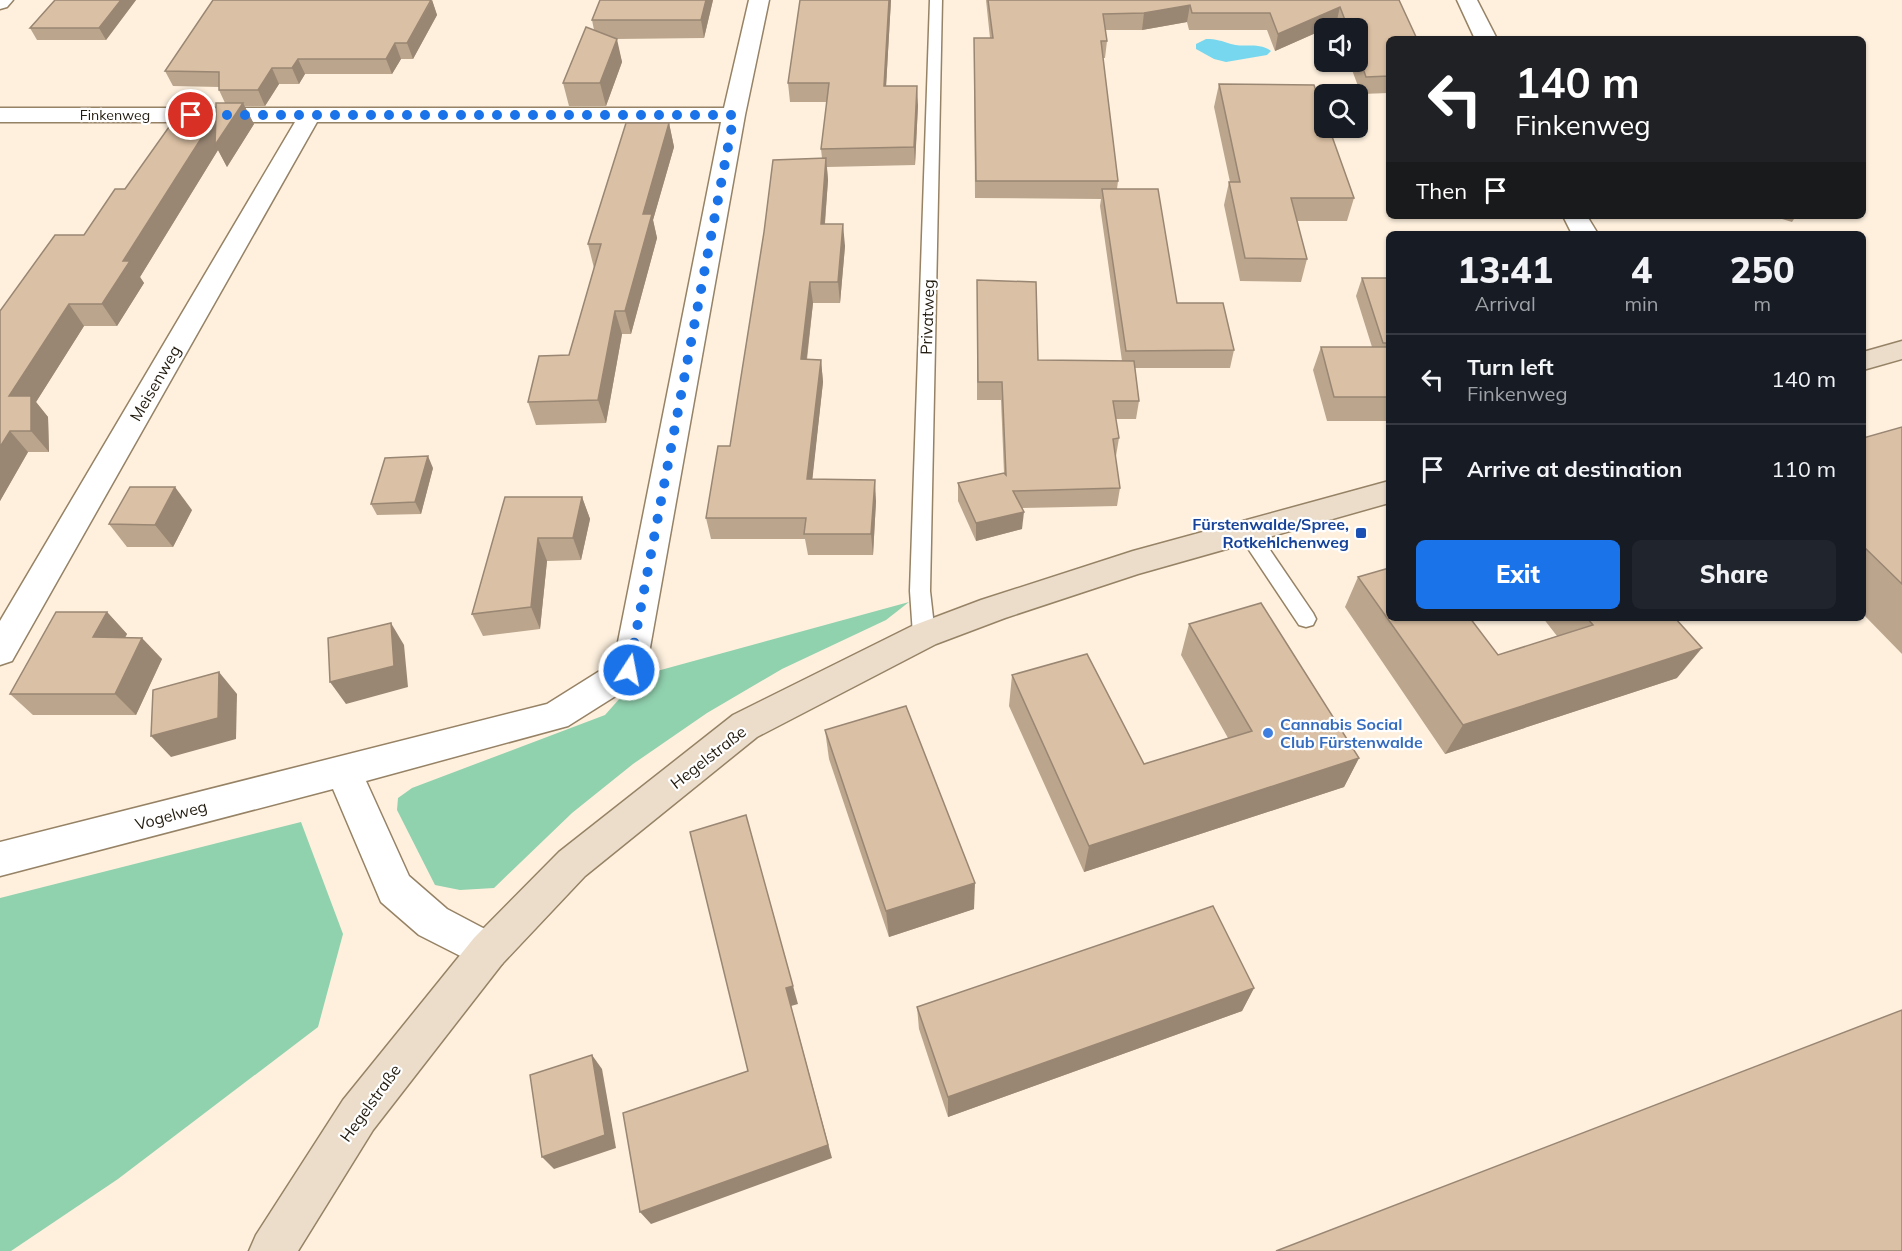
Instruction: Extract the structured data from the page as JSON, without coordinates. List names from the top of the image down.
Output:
{
  "streets": {
    "main road": ["Hegelstraße"],
    "street": ["Finkenweg", "Meisenweg", "Vogelweg"],
    "lane": ["Privatweg"]
  },
  "crossings": [
    ["Finkenweg", "Meisenweg"],
    ["Finkenweg", "Vogelweg"],
    ["Privatweg", "Hegelstraße"]
  ],
  "places": {
    "transit": ["Fürstenwalde/Spree, Rotkehlchenweg"],
    "other": ["Cannabis Social Club Fürstenwalde"]
  },
  "page": {
    "turn": ["140 m", "Finkenweg"],
    "then": "Then",
    "eta": [
      "13:41",
      "Arrival",
      "4",
      "min",
      "250",
      "m"
    ],
    "list": [
      {
        "name": "Turn left",
        "note": "Finkenweg",
        "value": "140 m"
      },
      {
        "name": "Arrive at destination",
        "value": "110 m"
      }
    ],
    "buttons": ["Exit", "Share"]
  }
}
